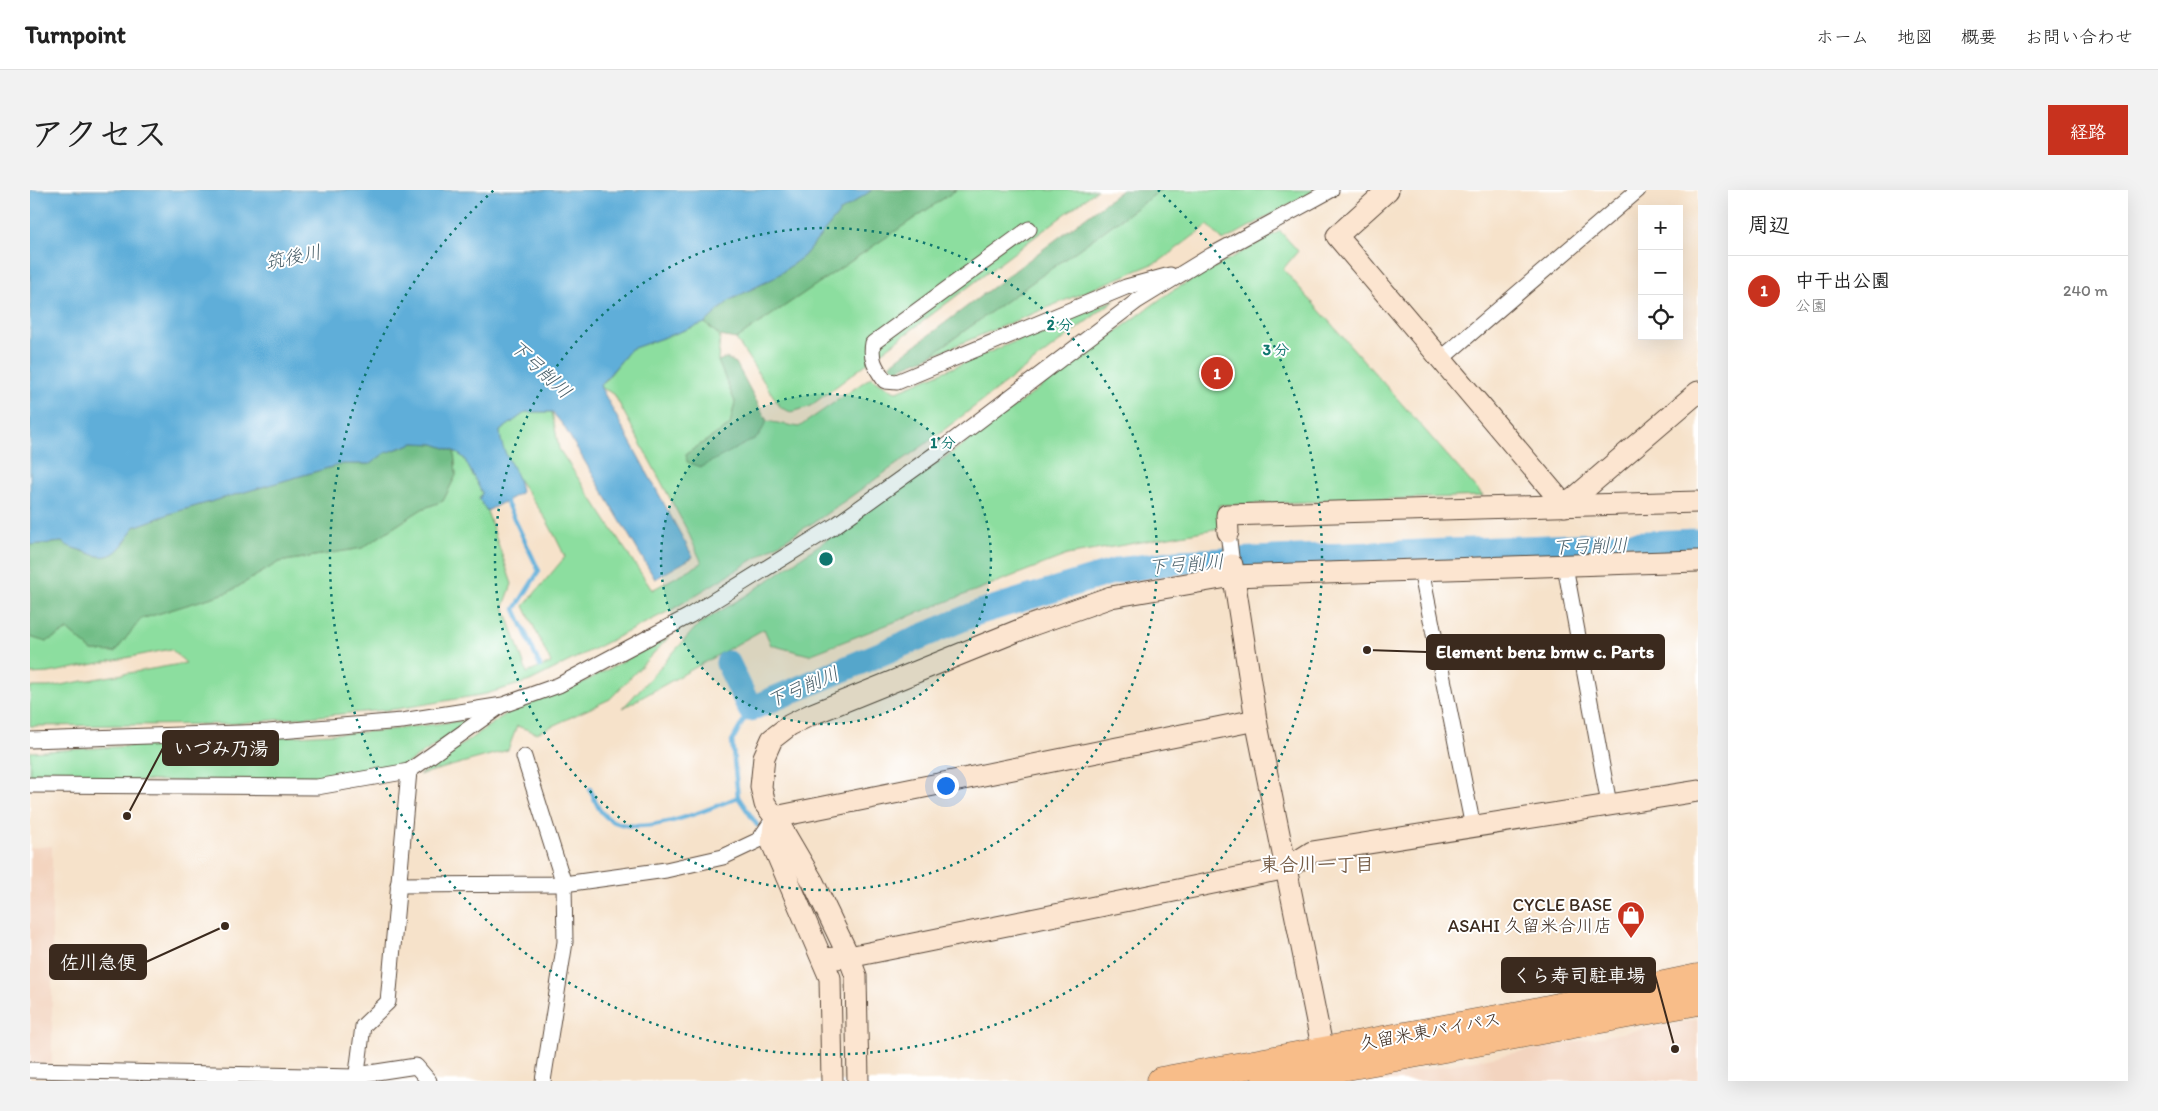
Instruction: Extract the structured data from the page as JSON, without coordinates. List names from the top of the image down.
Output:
{
  "streets": {
    "highway": ["久留米東バイパス"]
  },
  "districts": ["東合川一丁目"],
  "water": ["筑後川", "下弓削川"],
  "places": {
    "other": [
      "Element benz bmw c. Parts",
      "いづみ乃湯",
      "佐川急便",
      "くら寿司駐車場"
    ],
    "shop": ["CYCLE BASE ASAHI 久留米合川店"]
  },
  "page": {
    "header": "Turnpoint",
    "nav": [
      "ホーム",
      "地図",
      "概要",
      "お問い合わせ"
    ],
    "title": "アクセス",
    "buttons": "経路",
    "heading": "周辺",
    "map_buttons": ["+", "−"],
    "list": [
      {
        "mark": "1",
        "name": "中干出公園",
        "note": "公園",
        "value": "240 m"
      }
    ],
    "pins": "1"
  },
  "rings": ["2 分", "3 分", "1 分"]
}
